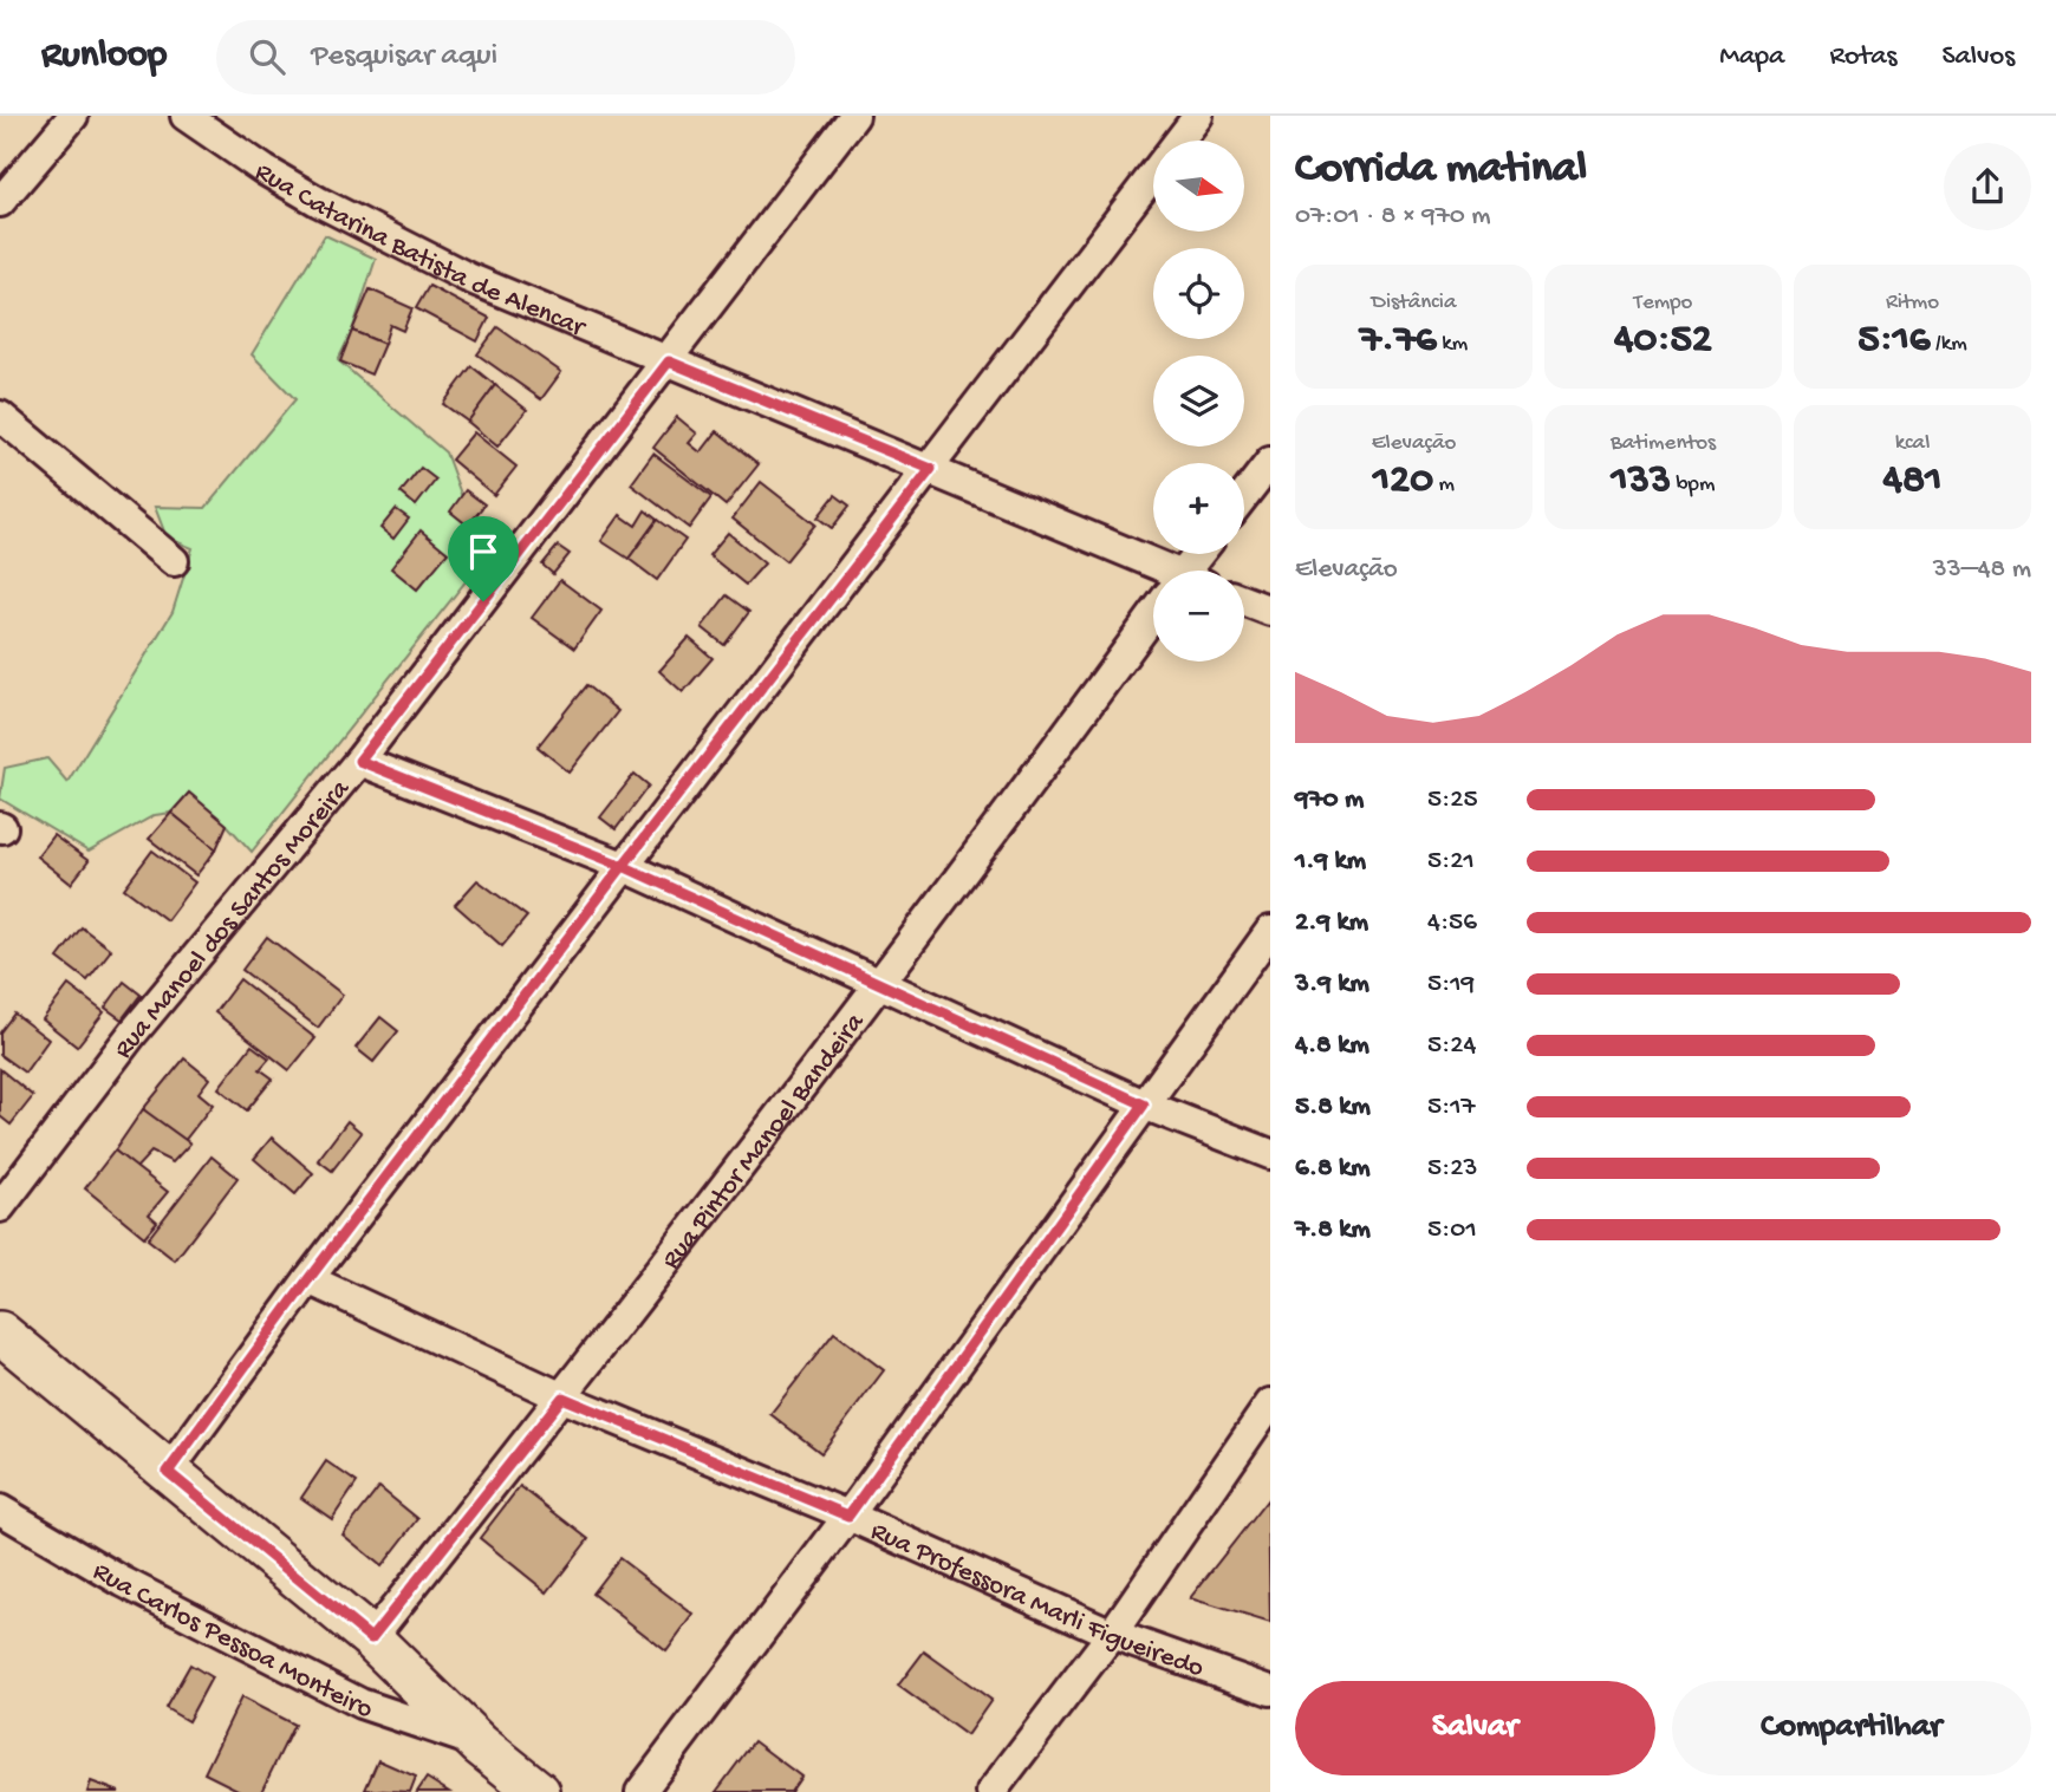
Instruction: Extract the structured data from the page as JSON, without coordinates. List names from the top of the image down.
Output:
{
  "streets": {
    "street": [
      "Rua Catarina Batista de Alencar",
      "Rua Manoel dos Santos Moreira",
      "Rua Pintor Manoel Bandeira",
      "Rua Professora Marli Figueiredo",
      "Rua Carlos Pessoa Monteiro"
    ]
  },
  "crossings": [
    ["Rua Catarina Batista de Alencar", "Rua Manoel dos Santos Moreira"],
    ["Rua Pintor Manoel Bandeira", "Rua Professora Marli Figueiredo"]
  ],
  "north": "right",
  "page": {
    "header": "Runloop",
    "search": "Pesquisar aqui",
    "nav": ["Mapa", "Rotas", "Salvos"],
    "heading": ["Corrida matinal", "07:01 · 8 × 970 m"],
    "map_buttons": ["+", "−"],
    "stats": [
      ["Distância", "7.76 km"],
      ["Tempo", "40:52"],
      ["Ritmo", "5:16 /km"],
      ["Elevação", "120 m"],
      ["Batimentos", "133 bpm"],
      ["kcal", "481"]
    ],
    "chart": ["Elevação", "33–48 m"],
    "list": [
      {
        "name": "970 m",
        "note": "5:25"
      },
      {
        "name": "1.9 km",
        "note": "5:21"
      },
      {
        "name": "2.9 km",
        "note": "4:56"
      },
      {
        "name": "3.9 km",
        "note": "5:19"
      },
      {
        "name": "4.8 km",
        "note": "5:24"
      },
      {
        "name": "5.8 km",
        "note": "5:17"
      },
      {
        "name": "6.8 km",
        "note": "5:23"
      },
      {
        "name": "7.8 km",
        "note": "5:01"
      }
    ],
    "buttons": ["Salvar", "Compartilhar"]
  }
}
